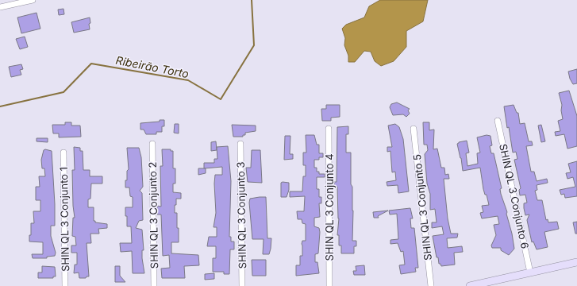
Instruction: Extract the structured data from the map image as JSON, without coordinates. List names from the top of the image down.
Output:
{
  "streets": {
    "street": [
      "SHIN QL 3 Conjunto 6",
      "SHIN QL 3 Conjunto 4",
      "SHIN QL 3 Conjunto 5",
      "SHIN QL 3 Conjunto 2",
      "SHIN QL 3 Conjunto 3",
      "SHIN QL 3 Conjunto 1"
    ]
  },
  "water": ["Ribeirão Torto"]
}
